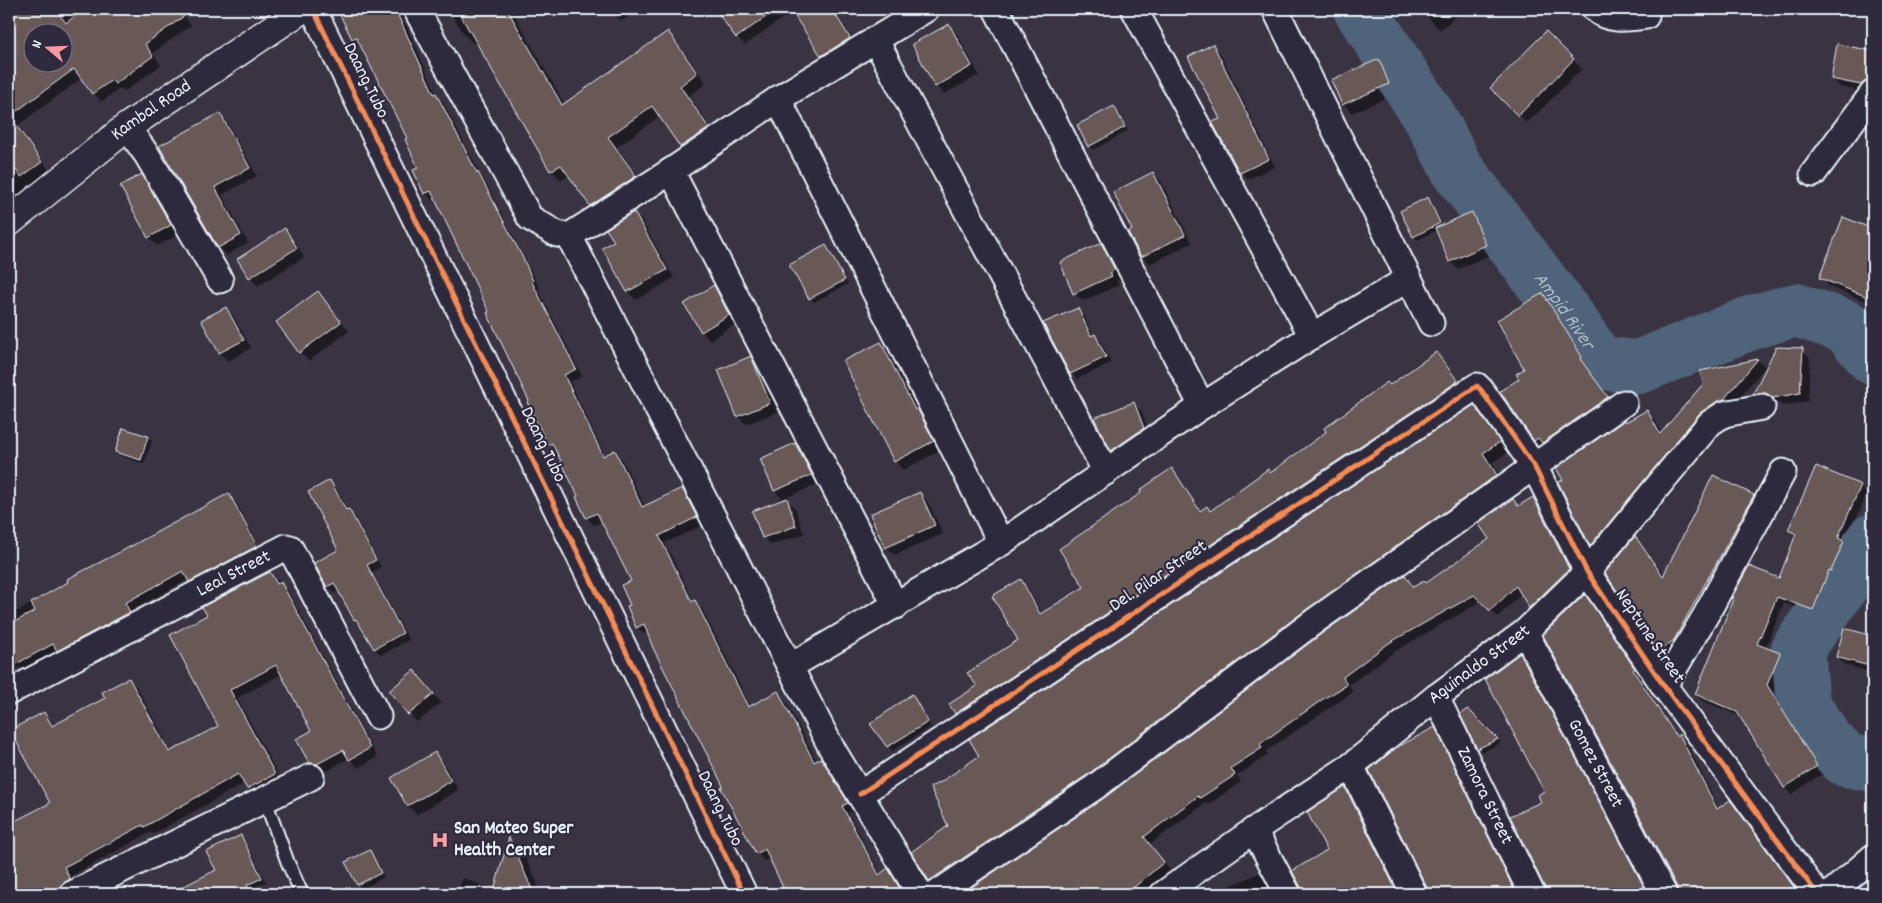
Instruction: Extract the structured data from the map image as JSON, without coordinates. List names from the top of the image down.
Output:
{
  "streets": {
    "main road": ["Kambal Road"],
    "street": [
      "Daang Tubo",
      "Leal Street",
      "Del. Pilar Street",
      "Neptune Street",
      "Aguinaldo Street",
      "Gomez Street",
      "Zamora Street"
    ]
  },
  "crossings": [
    ["Del. Pilar Street", "Neptune Street"],
    ["Neptune Street", "Aguinaldo Street"],
    ["Aguinaldo Street", "Gomez Street"],
    ["Aguinaldo Street", "Zamora Street"]
  ],
  "water": ["Ampid River"],
  "places": {
    "hospital": ["San Mateo Super Health Center"]
  },
  "north": "left"
}
